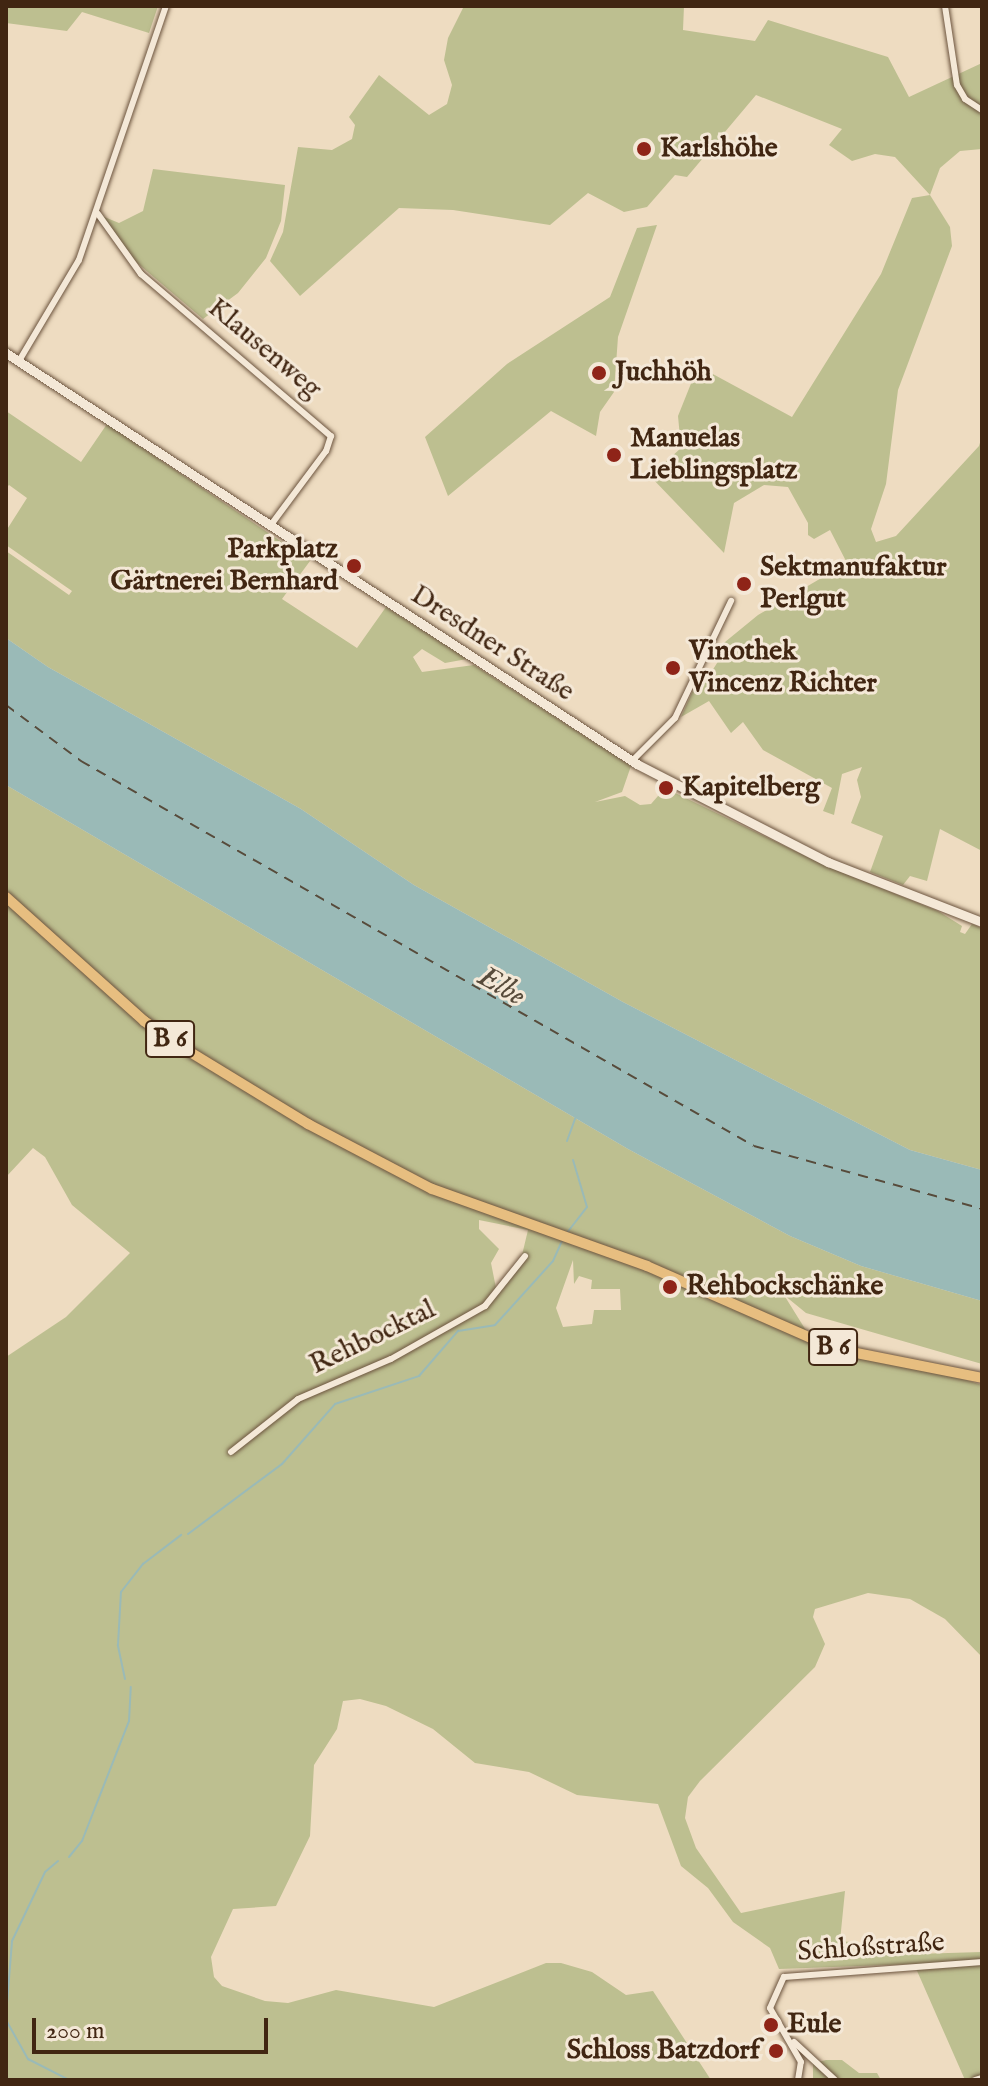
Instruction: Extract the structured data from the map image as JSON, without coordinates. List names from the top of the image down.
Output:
{
  "streets": {
    "main road": ["Dresdner Straße", "B 6"],
    "street": ["Klausenweg", "Rehbocktal", "Schloßstraße"]
  },
  "crossings": [
    ["Klausenweg", "Dresdner Straße"]
  ],
  "water": ["Elbe"],
  "places": [
    "Karlshöhe",
    "Juchhöh",
    "Manuelas Lieblingsplatz",
    "Parkplatz Gärtnerei Bernhard",
    "Sektmanufaktur Perlgut",
    "Vinothek Vincenz Richter",
    "Kapitelberg",
    "Rehbockschänke",
    "Eule",
    "Schloss Batzdorf"
  ],
  "scale_bar": "200 m"
}
